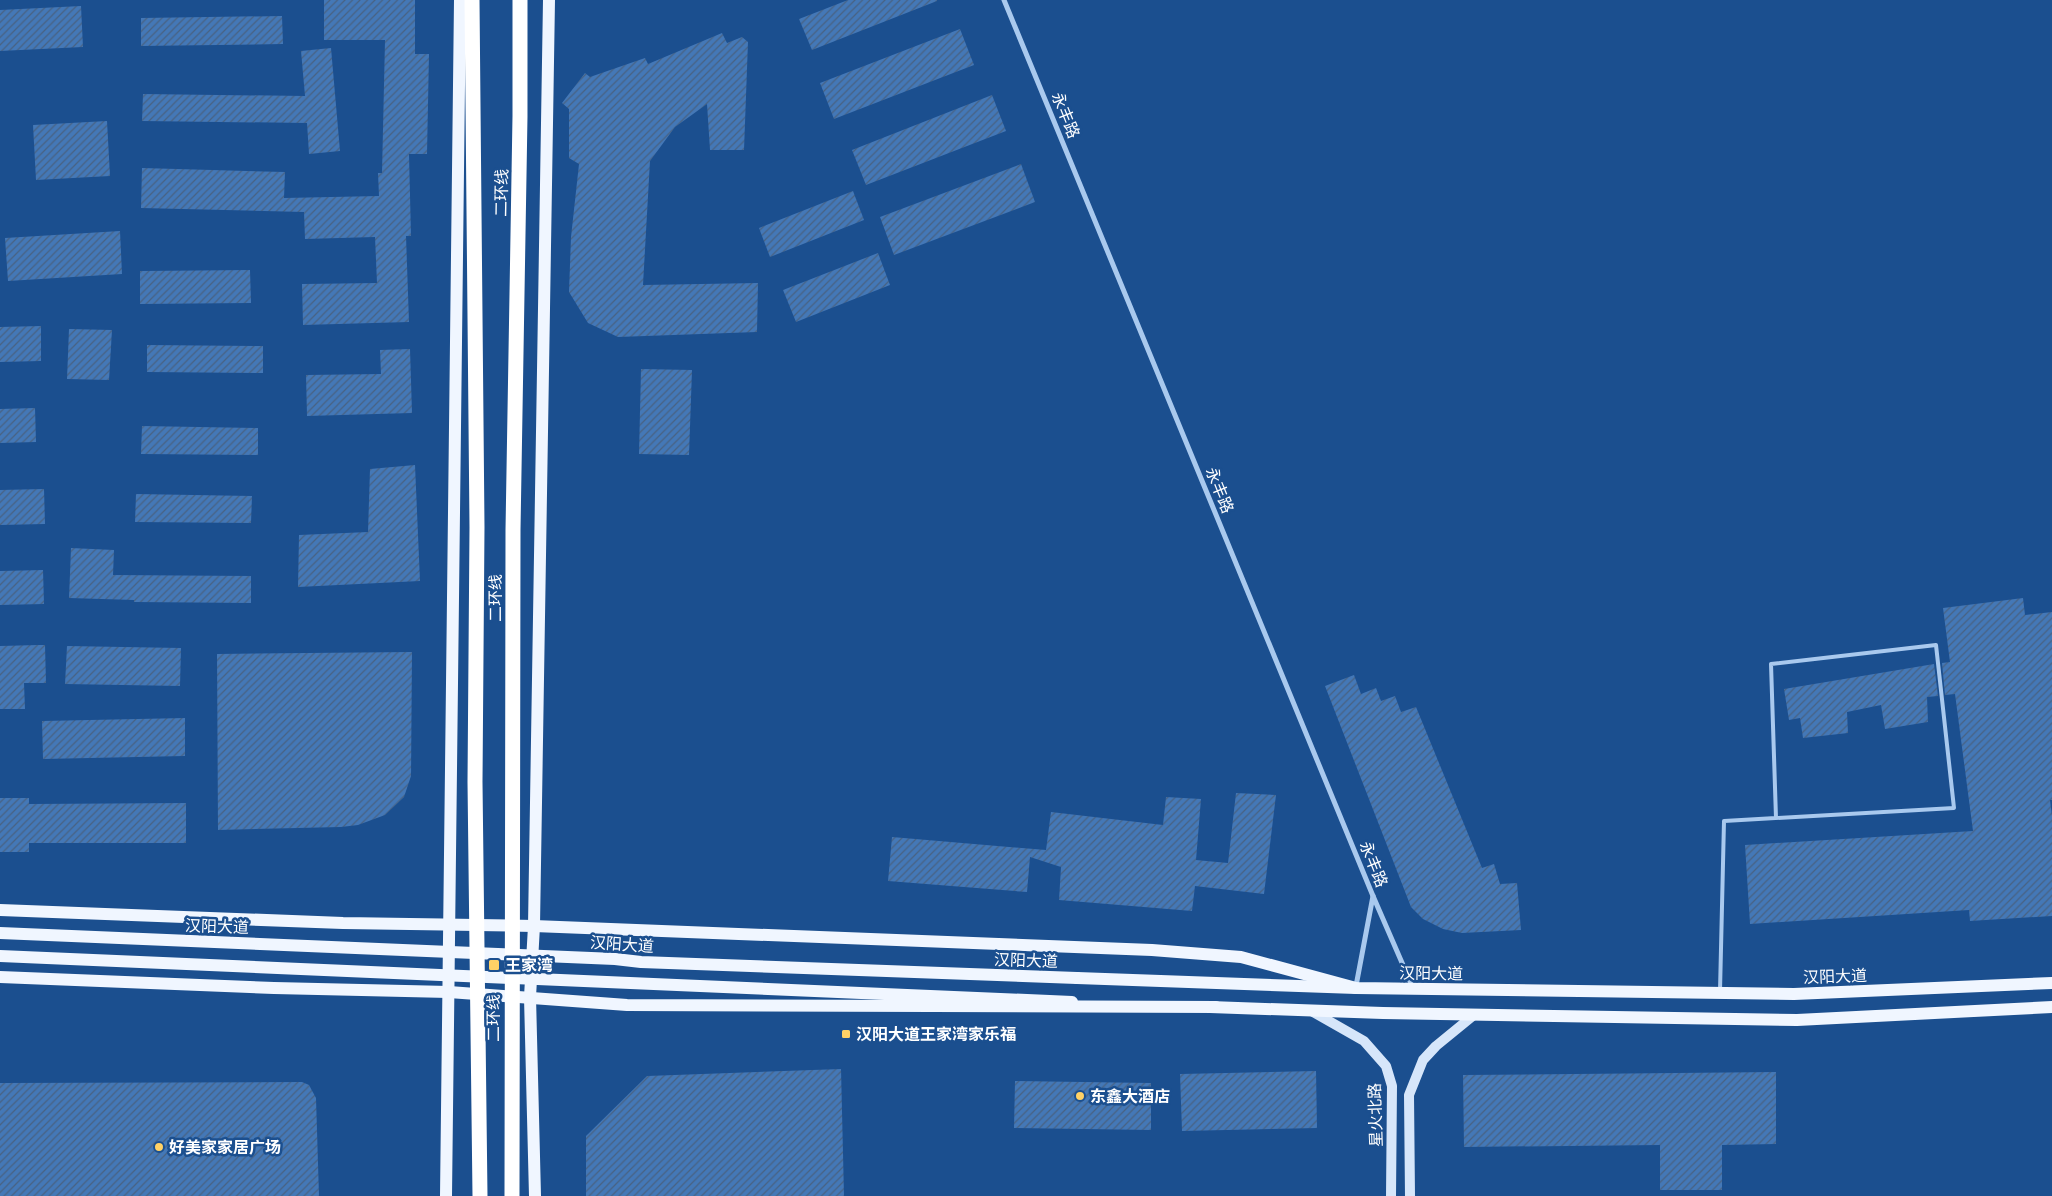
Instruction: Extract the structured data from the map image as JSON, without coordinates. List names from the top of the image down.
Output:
{
  "streets": {
    "highway": ["二环线"],
    "main road": ["汉阳大道"],
    "street": ["永丰路", "星火北路"]
  },
  "crossings": [
    ["永丰路", "汉阳大道"]
  ],
  "places": {
    "transit": ["王家湾", "汉阳大道王家湾家乐福"],
    "other": ["东鑫大酒店", "好美家家居广场"]
  }
}
